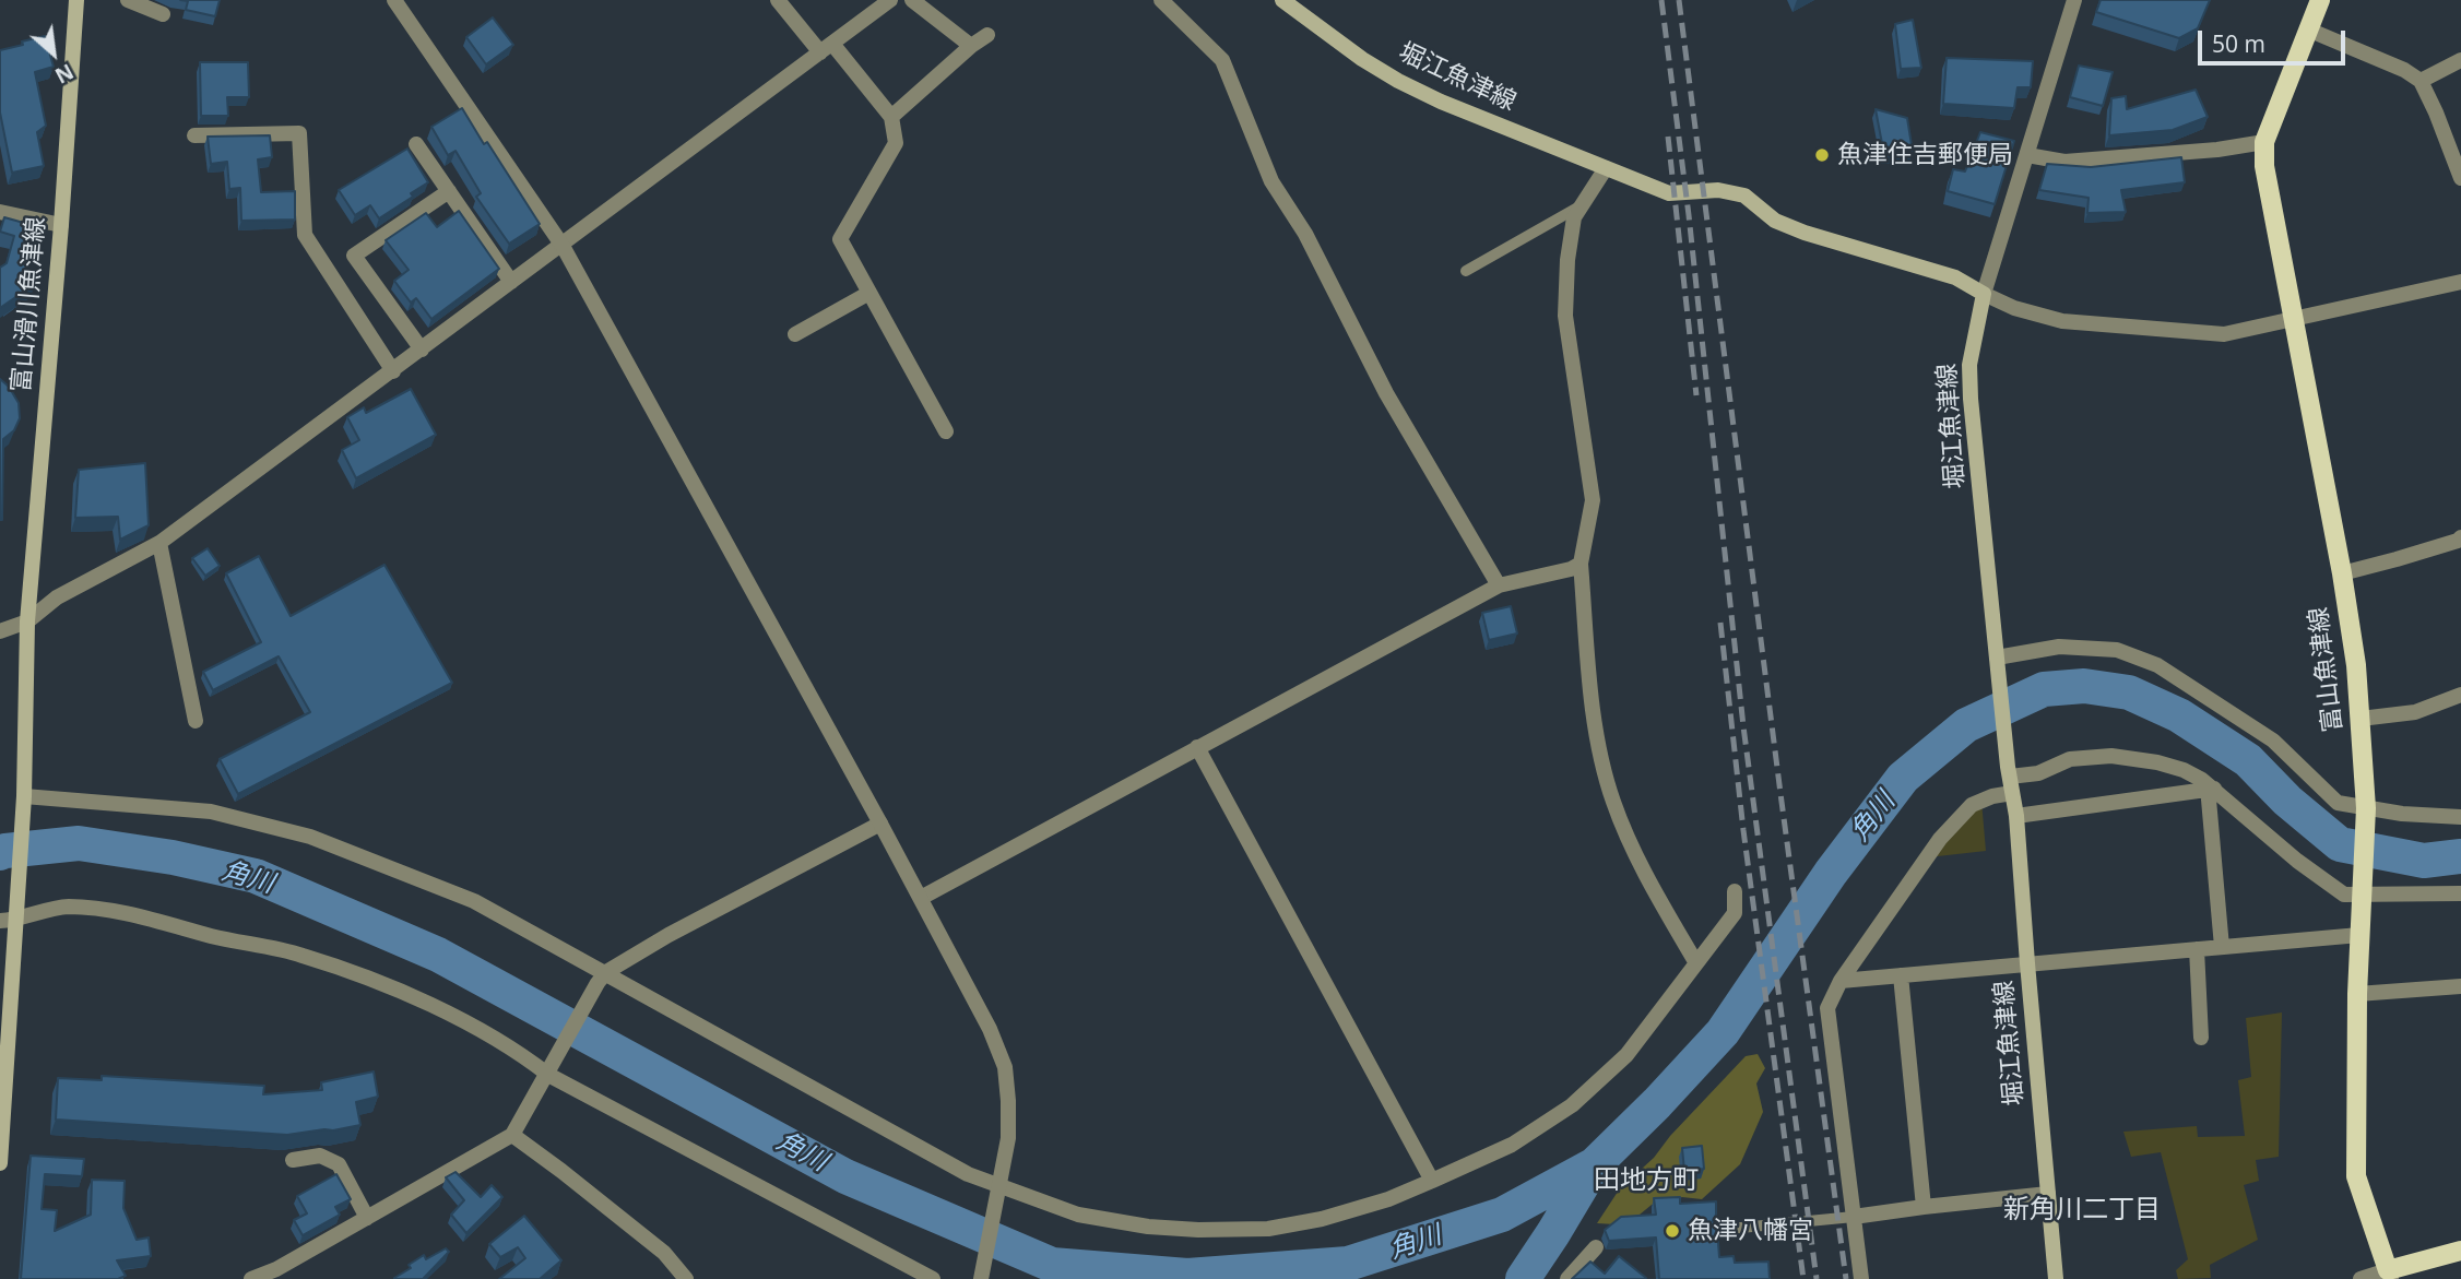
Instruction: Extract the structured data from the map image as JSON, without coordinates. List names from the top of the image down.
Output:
{
  "streets": {
    "main road": ["堀江魚津線", "富山滑川魚津線", "富山魚津線"]
  },
  "districts": ["田地方町", "新角川二丁目"],
  "water": ["角川"],
  "places": ["魚津住吉郵便局", "魚津八幡宮"],
  "scale_bar": "50 m",
  "north": "bottom right"
}
